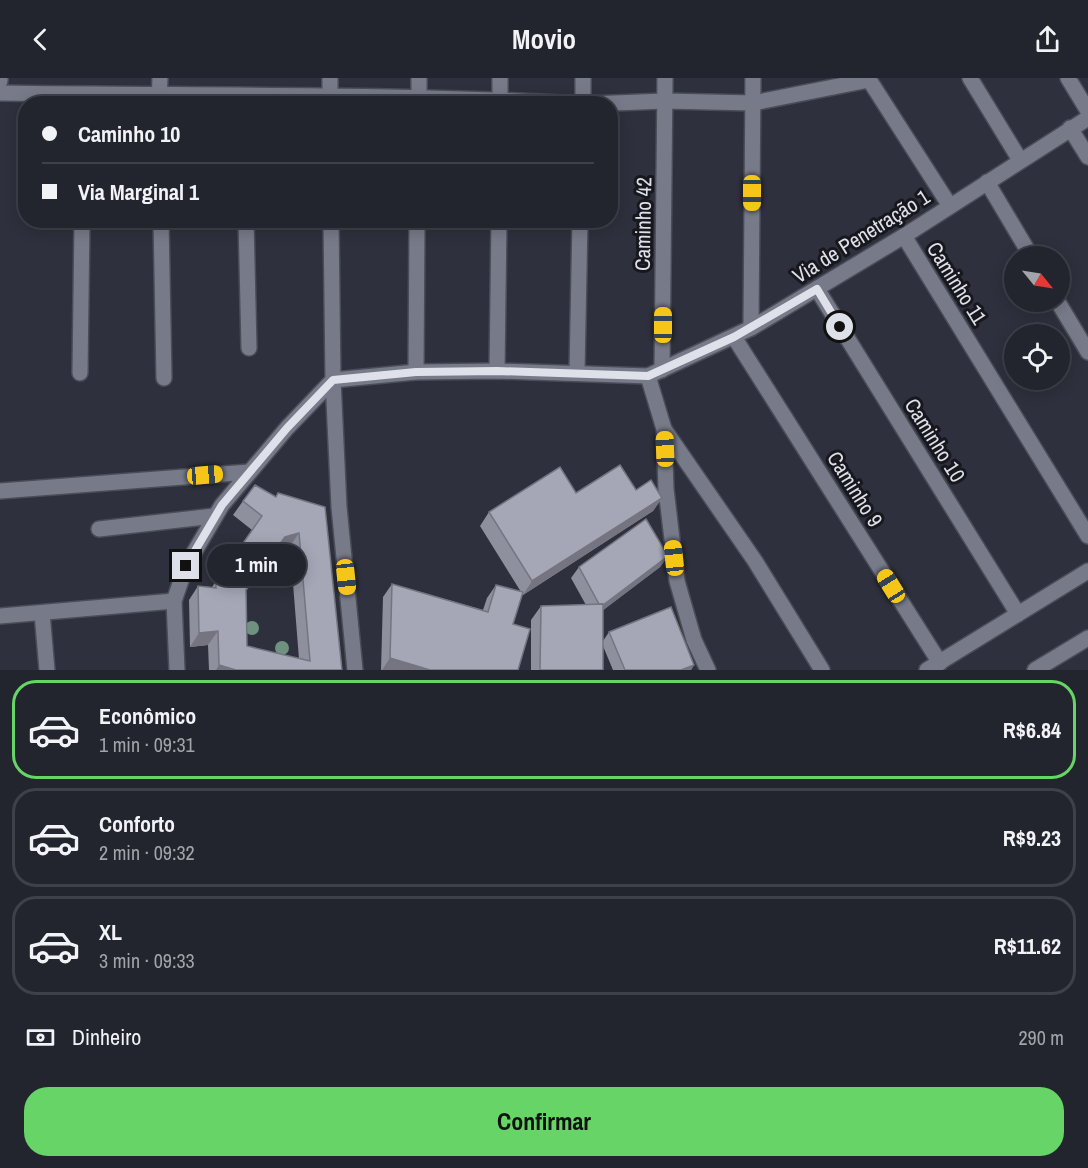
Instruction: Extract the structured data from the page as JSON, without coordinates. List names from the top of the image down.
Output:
{
  "streets": {
    "street": [
      "Caminho 42",
      "Via de Penetração 1",
      "Caminho 11",
      "Caminho 10",
      "Caminho 9"
    ]
  },
  "crossings": [
    ["Caminho 42", "Via de Penetração 1"],
    ["Via de Penetração 1", "Caminho 11"],
    ["Via de Penetração 1", "Caminho 10"],
    ["Via de Penetração 1", "Caminho 9"]
  ],
  "north": "bottom right",
  "page": {
    "header": "Movio",
    "banner": ["Caminho 10", "Via Marginal 1"],
    "bubble": "1 min",
    "list": [
      {
        "name": "Econômico",
        "note": "1 min · 09:31",
        "value": "R$6.84"
      },
      {
        "name": "Conforto",
        "note": "2 min · 09:32",
        "value": "R$9.23"
      },
      {
        "name": "XL",
        "note": "3 min · 09:33",
        "value": "R$11.62"
      }
    ],
    "pay": ["Dinheiro", "290 m"],
    "buttons": "Confirmar"
  }
}
